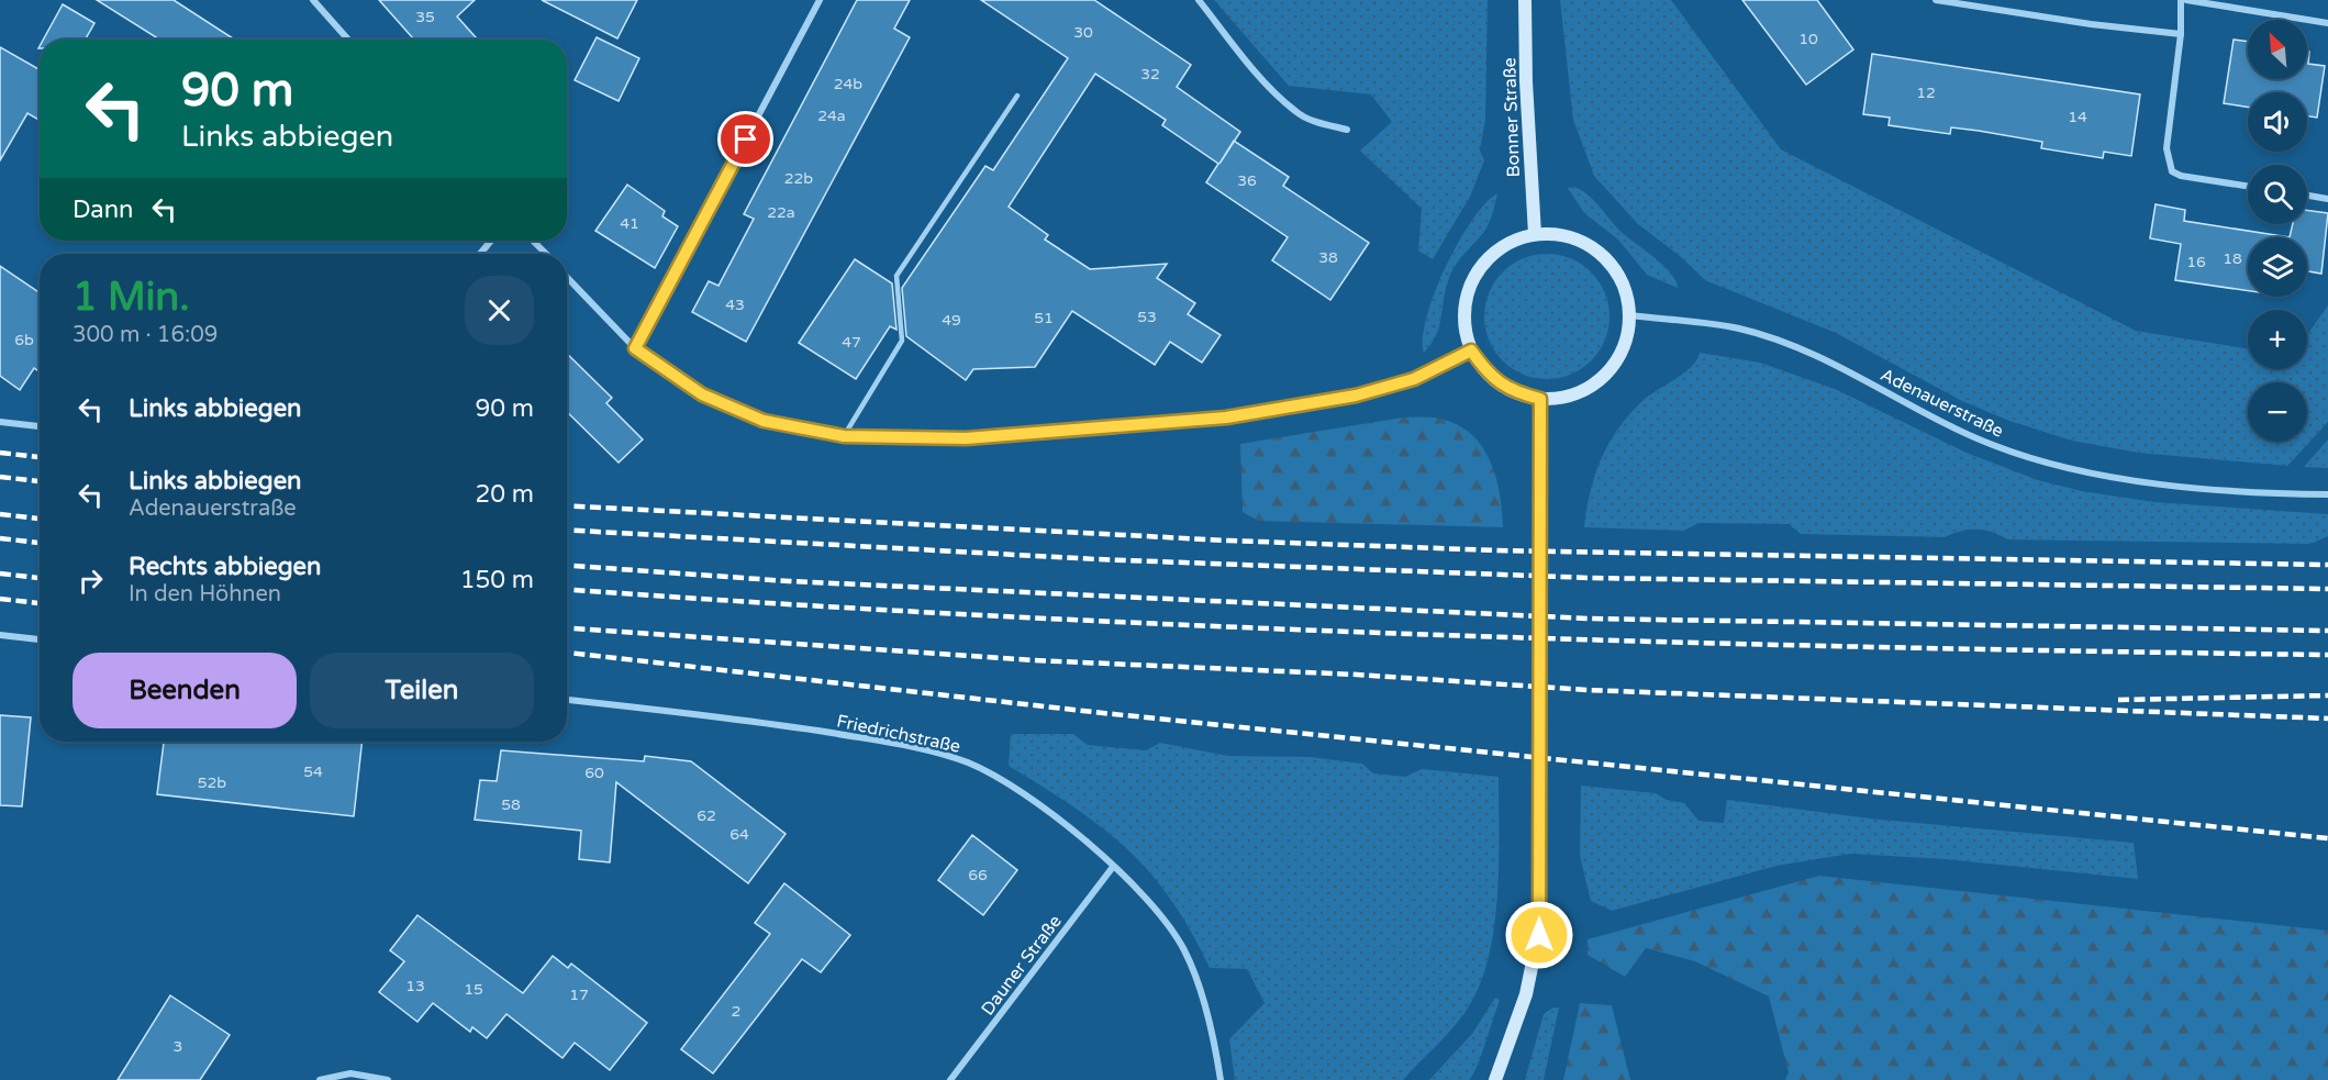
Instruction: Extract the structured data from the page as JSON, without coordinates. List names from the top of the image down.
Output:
{
  "streets": {
    "main road": ["Bonner Straße"],
    "street": ["Adenauerstraße", "Friedrichstraße", "Dauner Straße"]
  },
  "crossings": [
    ["Bonner Straße", "Adenauerstraße"],
    ["Friedrichstraße", "Dauner Straße"]
  ],
  "house_numbers": [
    "35",
    "30",
    "10",
    "32",
    "24b",
    "12",
    "24a",
    "14",
    "22b",
    "36",
    "22a",
    "41",
    "38",
    "18",
    "16",
    "43",
    "53",
    "51",
    "49",
    "6b",
    "47",
    "54",
    "60",
    "52b",
    "58",
    "62",
    "64",
    "66",
    "13",
    "15",
    "17",
    "2",
    "3"
  ],
  "north": "top left",
  "page": {
    "map_buttons": ["+", "−"],
    "turn": ["90 m", "Links abbiegen"],
    "then": "Dann",
    "heading": ["1 Min.", "300 m · 16:09"],
    "list": [
      {
        "name": "Links abbiegen",
        "value": "90 m"
      },
      {
        "name": "Links abbiegen",
        "note": "Adenauerstraße",
        "value": "20 m"
      },
      {
        "name": "Rechts abbiegen",
        "note": "In den Höhnen",
        "value": "150 m"
      }
    ],
    "buttons": ["Beenden", "Teilen"]
  }
}
